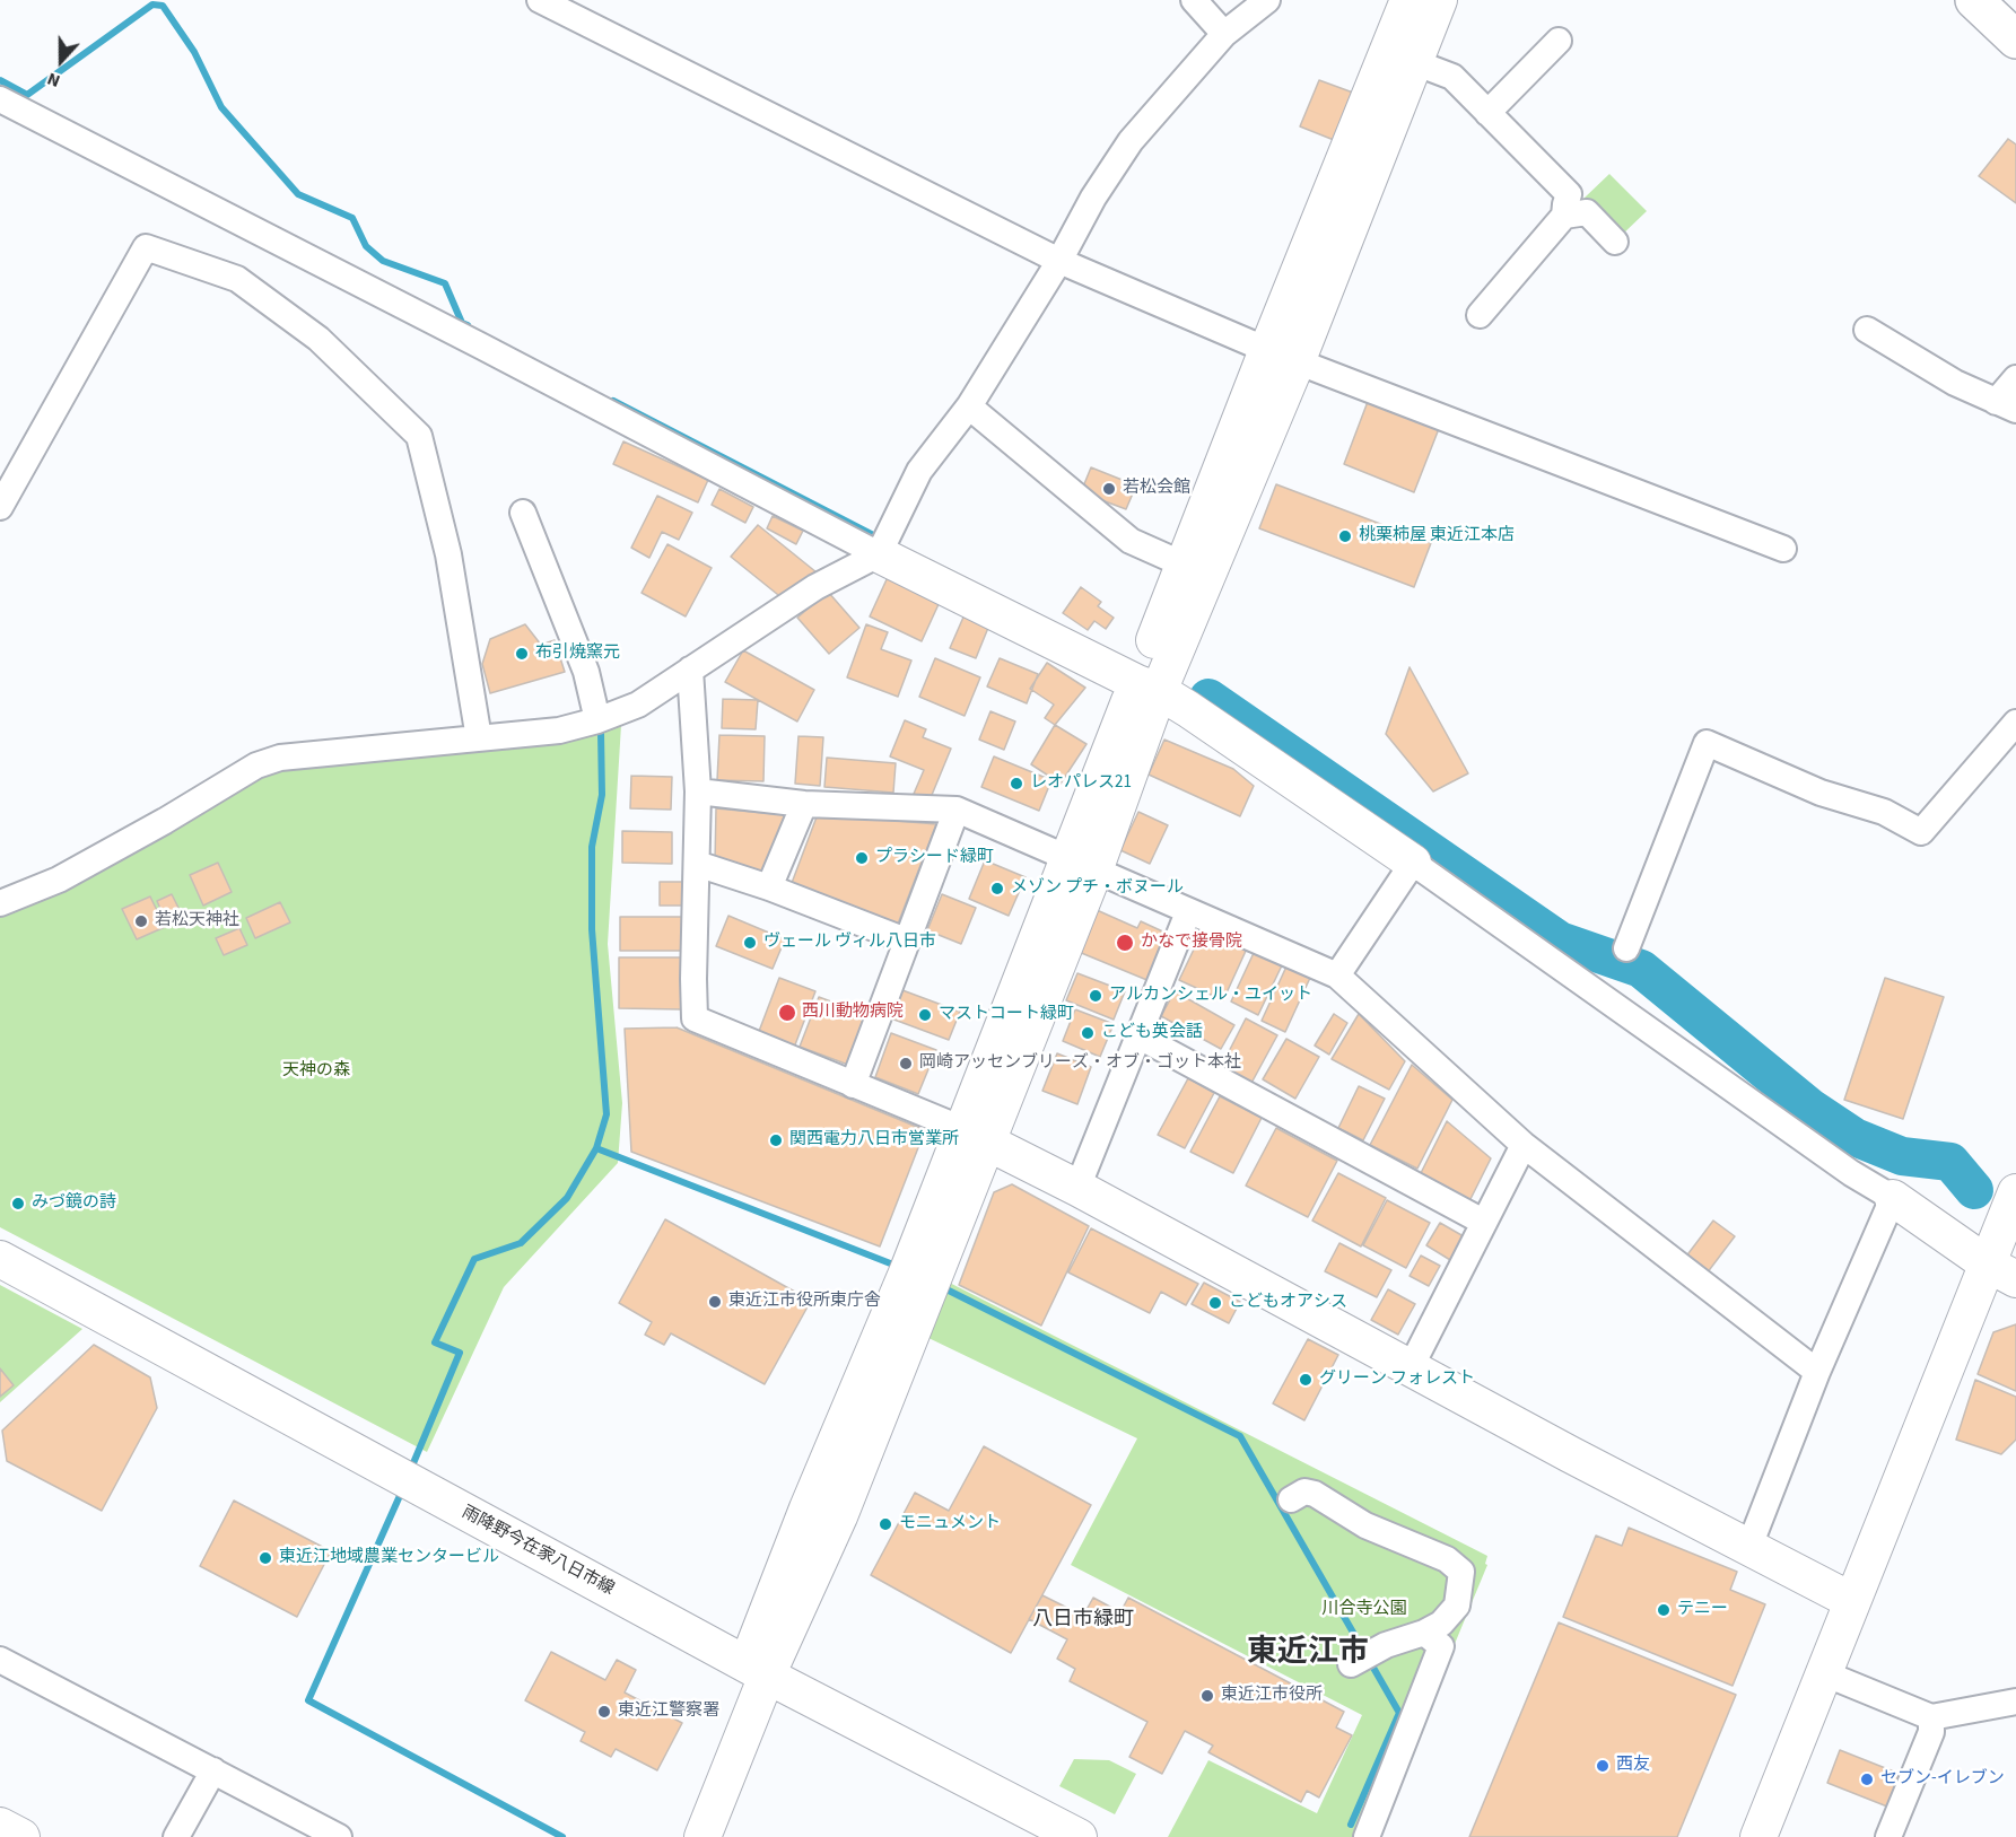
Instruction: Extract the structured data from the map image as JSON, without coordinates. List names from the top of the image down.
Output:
{
  "streets": {
    "street": ["雨降野今在家八日市線"]
  },
  "districts": ["八日市緑町", "東近江市"],
  "parks": ["天神の森", "川合寺公園"],
  "places": [
    "若松会館",
    "桃栗柿屋 東近江本店",
    "布引焼窯元",
    "レオパレス21",
    "プラシード緑町",
    "メゾン プチ・ボヌール",
    "若松天神社",
    "ヴェール ヴィル八日市",
    "かなで接骨院",
    "アルカンシェル・ユイット",
    "西川動物病院",
    "マストコート緑町",
    "こども英会話",
    "岡崎アッセンブリーズ・オブ・ゴット本社",
    "関西電力八日市営業所",
    "みづ鏡の詩",
    "東近江市役所東庁舎",
    "こどもオアシス",
    "グリーン フォレスト",
    "モニュメント",
    "東近江地域農業センタービル",
    "テニー",
    "東近江市役所",
    "東近江警察署",
    "西友",
    "セブン-イレブン"
  ],
  "north": "bottom"
}
